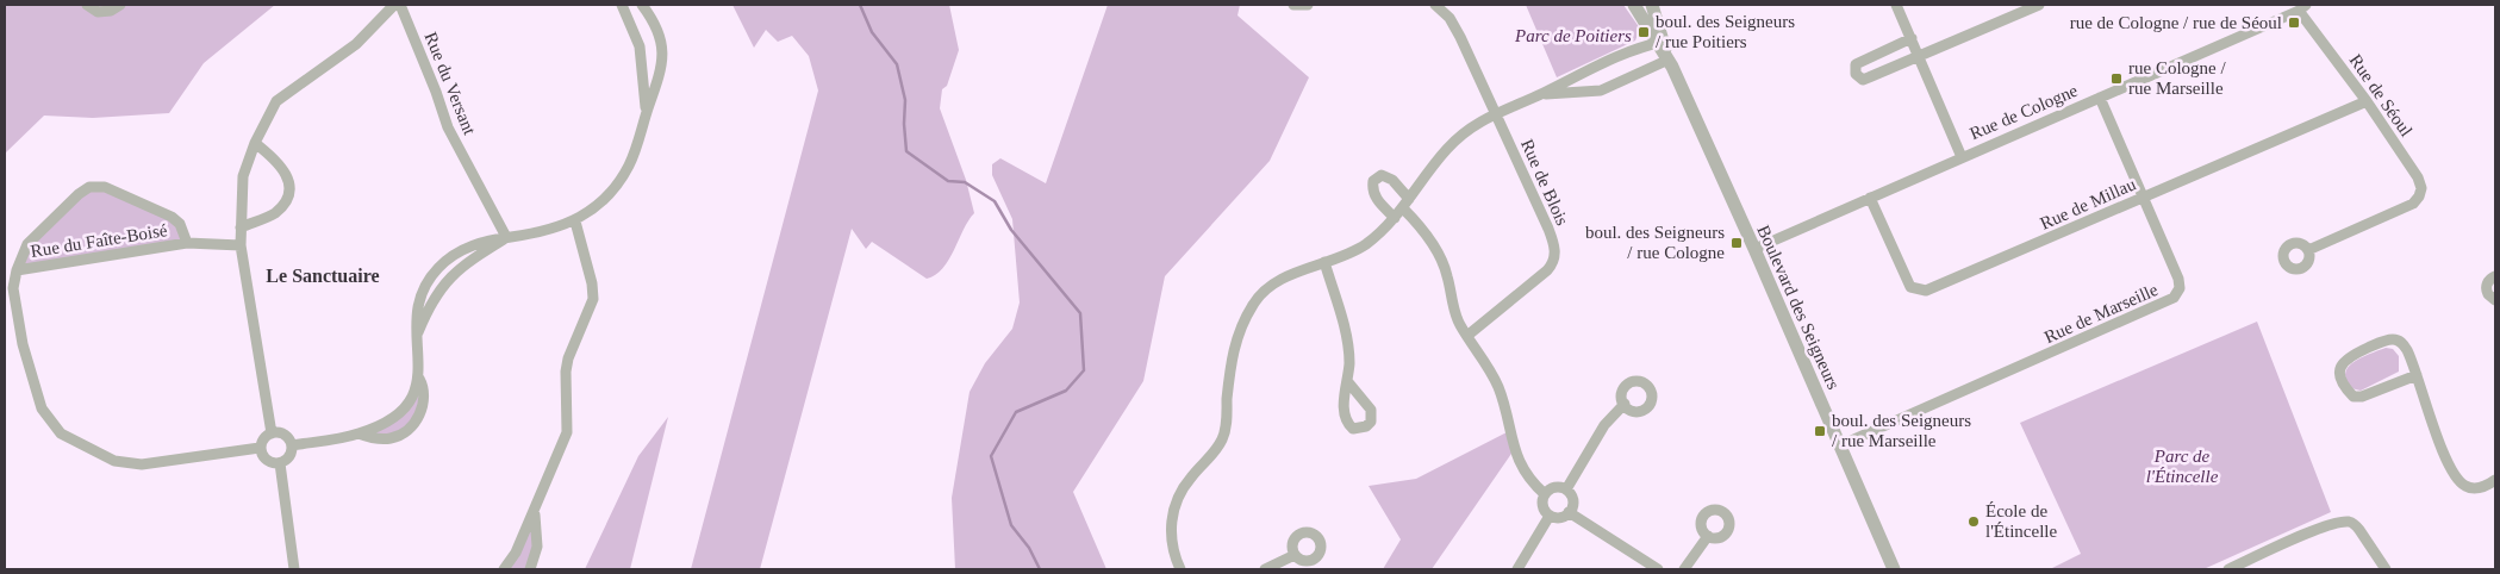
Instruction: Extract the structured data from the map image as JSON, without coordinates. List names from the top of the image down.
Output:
{
  "streets": {
    "street": [
      "Rue du Versant",
      "Rue de Séoul",
      "Rue de Cologne",
      "Rue de Blois",
      "Rue de Millau",
      "Rue du Faîte-Boisé",
      "Boulevard des Seigneurs",
      "Rue de Marseille"
    ]
  },
  "crossings": [
    ["Rue de Séoul", "Rue de Cologne"],
    ["Rue de Séoul", "Rue de Millau"],
    ["Rue de Cologne", "Rue de Millau"],
    ["Rue de Cologne", "Boulevard des Seigneurs"],
    ["Rue de Cologne", "Rue de Marseille"],
    ["Rue de Millau", "Rue de Marseille"],
    ["Boulevard des Seigneurs", "Rue de Marseille"]
  ],
  "districts": ["Le Sanctuaire"],
  "parks": ["Parc de Poitiers", "Parc de l'Étincelle"],
  "places": {
    "transit": [
      "rue de Cologne / rue de Séoul",
      "boul. des Seigneurs / rue Poitiers",
      "rue Cologne / rue Marseille",
      "boul. des Seigneurs / rue Cologne",
      "boul. des Seigneurs / rue Marseille"
    ],
    "other": ["École de l'Étincelle"]
  }
}
